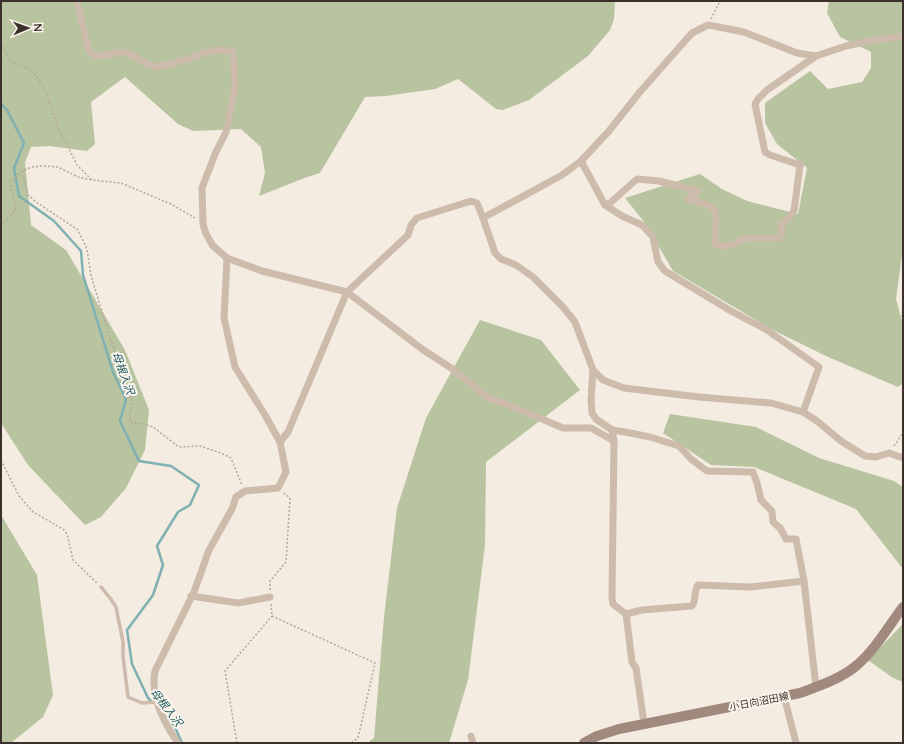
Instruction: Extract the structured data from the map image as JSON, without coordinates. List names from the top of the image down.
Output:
{
  "streets": {
    "main road": ["小日向沼田線"]
  },
  "water": ["母根入沢"],
  "north": "right"
}
